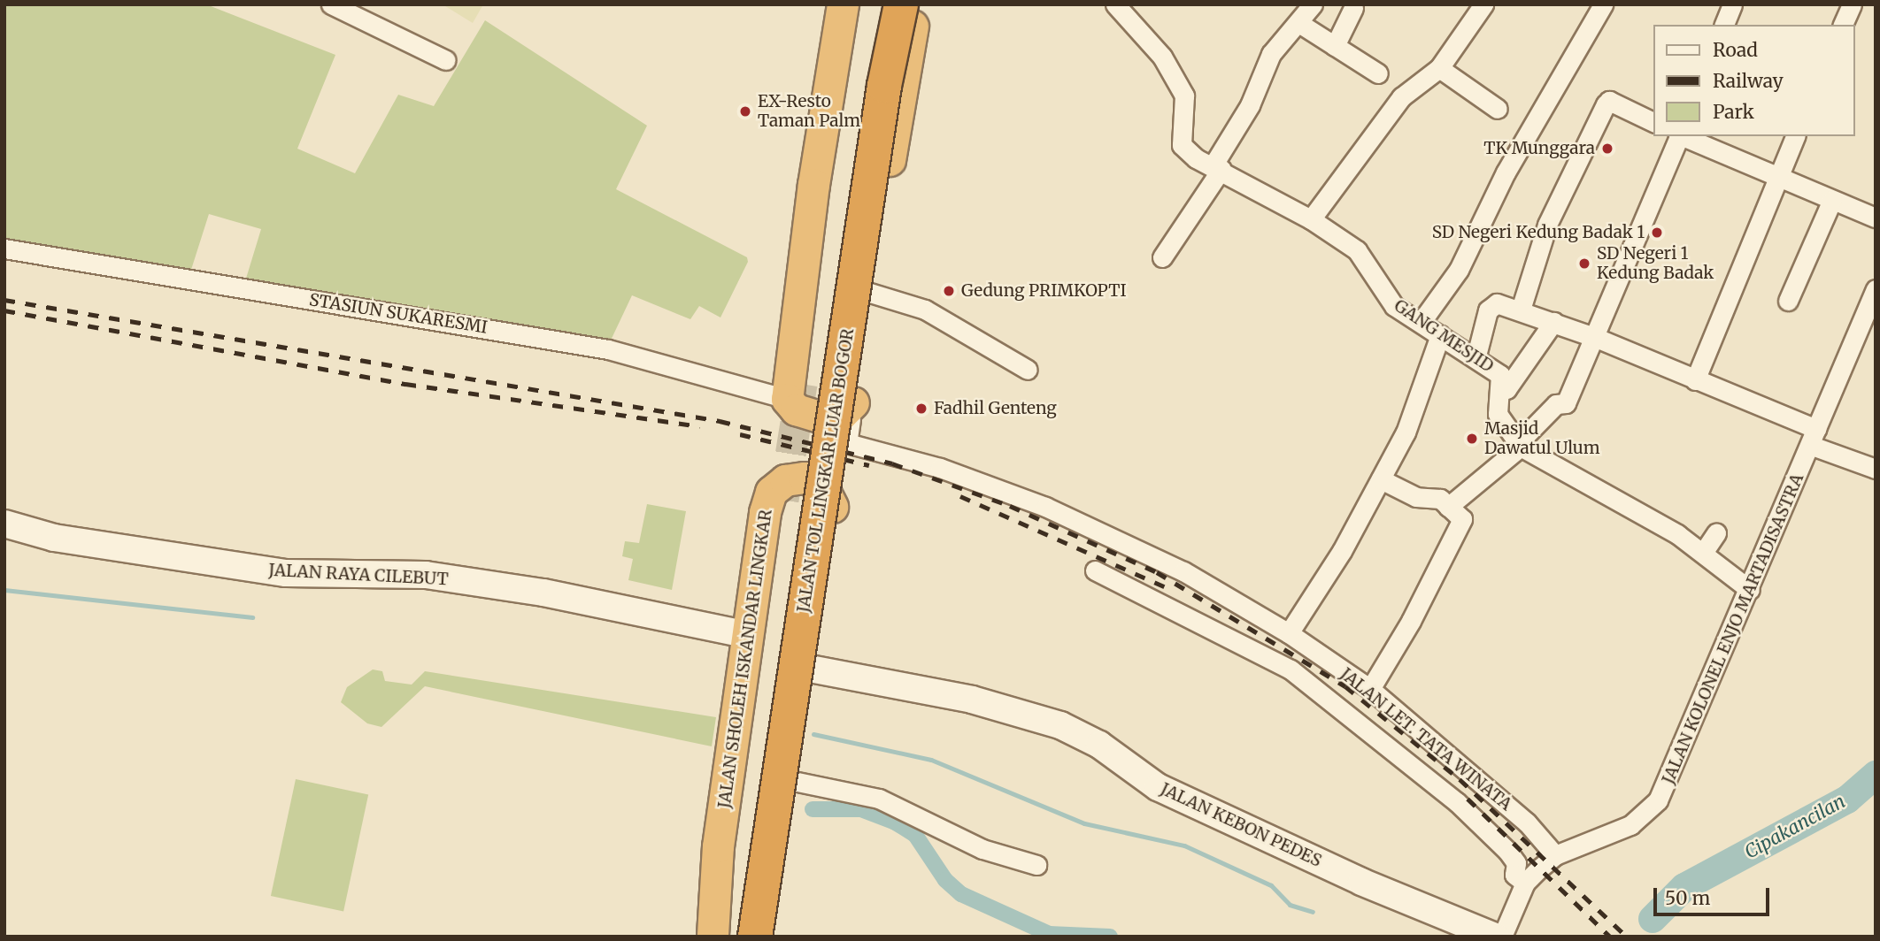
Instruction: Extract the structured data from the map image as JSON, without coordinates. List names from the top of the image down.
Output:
{
  "streets": {
    "highway": ["JALAN TOL LINGKAR LUAR BOGOR", "JALAN SHOLEH ISKANDAR LINGKAR"],
    "main road": ["JALAN RAYA CILEBUT", "JALAN KEBON PEDES"],
    "street": [
      "STASIUN SUKARESMI",
      "GANG MESJID",
      "JALAN KOLONEL ENJO MARTADISASTRA",
      "JALAN LET. TATA WINATA"
    ]
  },
  "crossings": [
    ["GANG MESJID", "JALAN KOLONEL ENJO MARTADISASTRA"],
    ["JALAN TOL LINGKAR LUAR BOGOR", "JALAN SHOLEH ISKANDAR LINGKAR"],
    ["JALAN RAYA CILEBUT", "JALAN SHOLEH ISKANDAR LINGKAR"],
    ["JALAN KOLONEL ENJO MARTADISASTRA", "JALAN LET. TATA WINATA"],
    ["JALAN SHOLEH ISKANDAR LINGKAR", "JALAN KEBON PEDES"]
  ],
  "water": ["Cipakancilan"],
  "places": [
    "EX-Resto Taman Palm",
    "TK Munggara",
    "SD Negeri Kedung Badak 1",
    "SD Negeri 1 Kedung Badak",
    "Gedung PRIMKOPTI",
    "Fadhil Genteng",
    "Masjid Dawatul Ulum"
  ],
  "legend": ["Road", "Railway", "Park"],
  "scale_bar": "50 m"
}
